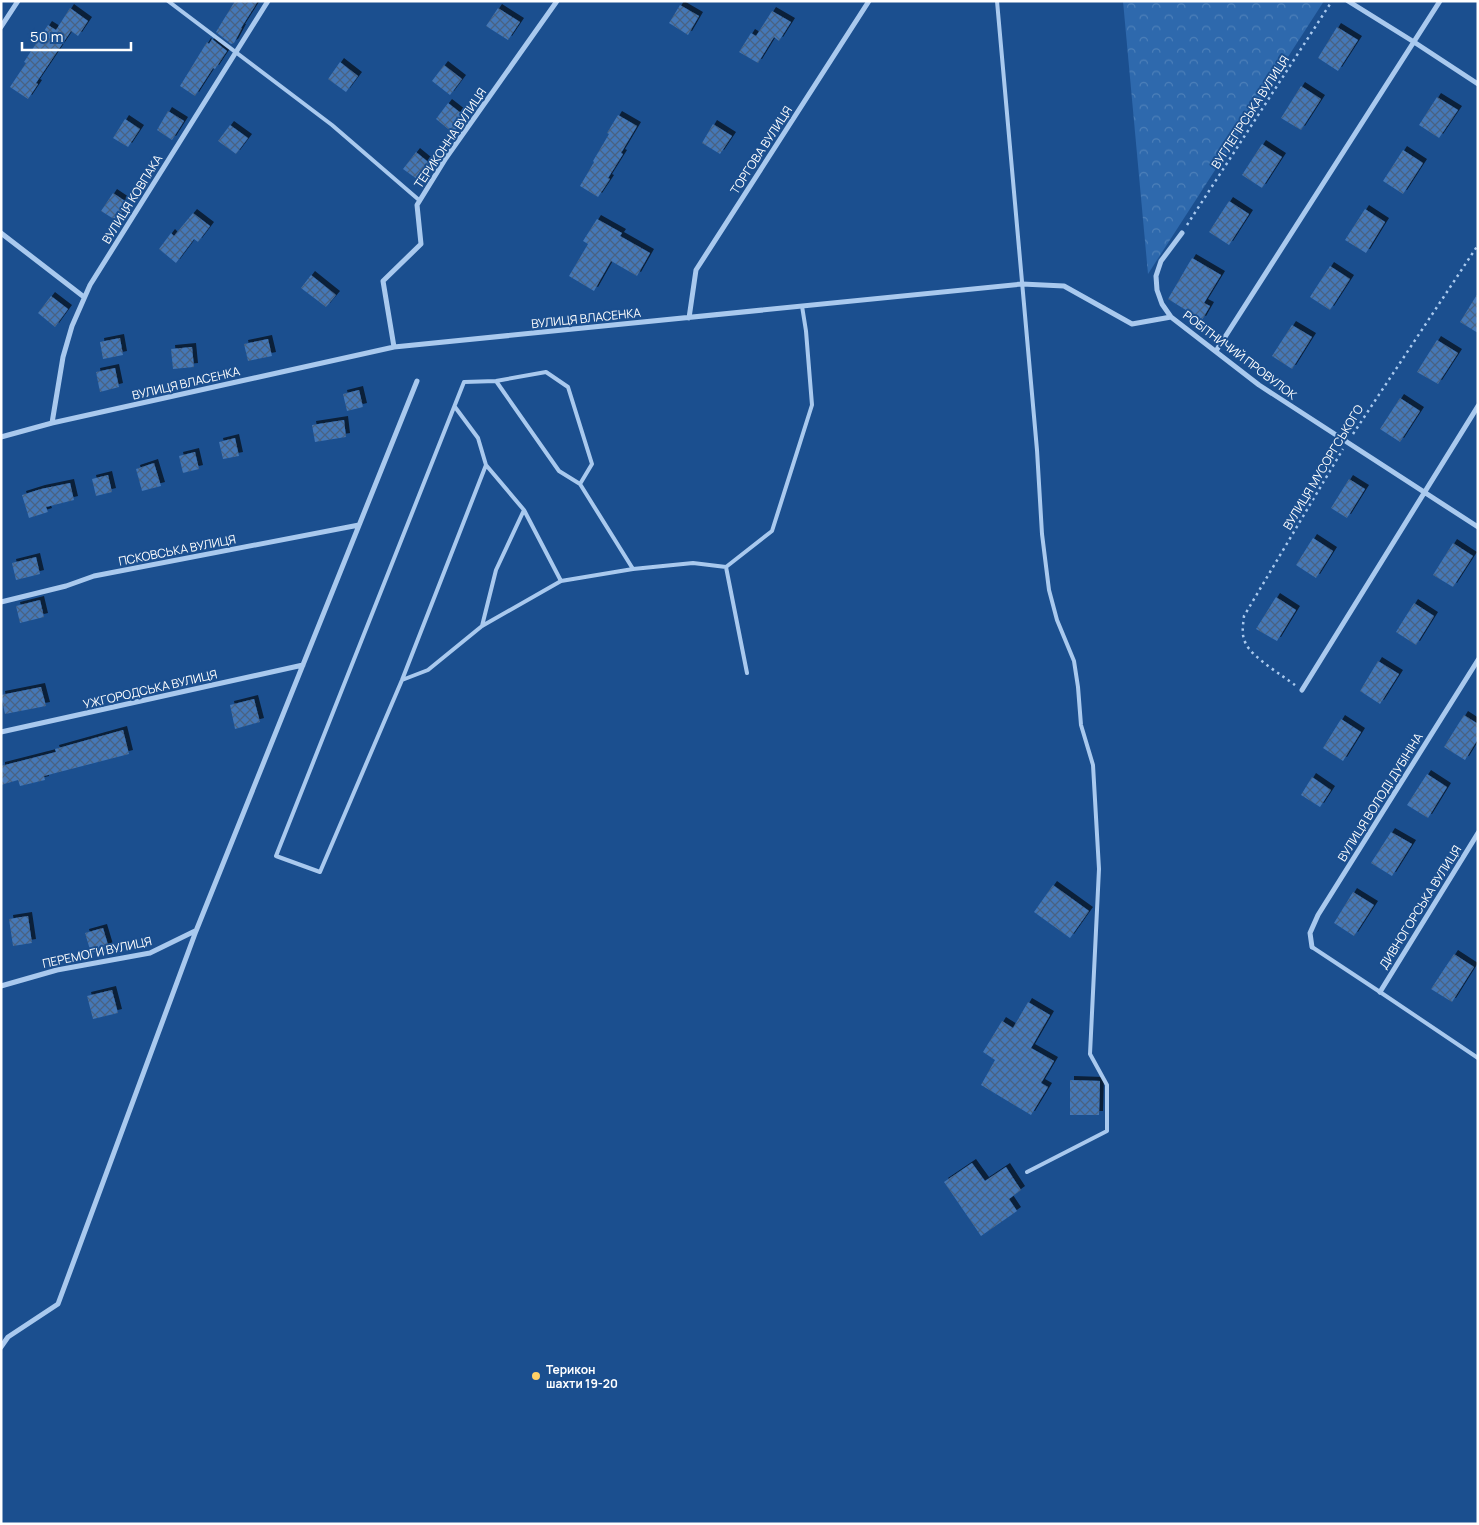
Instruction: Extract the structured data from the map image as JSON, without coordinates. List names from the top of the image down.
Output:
{
  "streets": {
    "street": [
      "ТЕРИКОННА ВУЛИЦЯ",
      "ТОРГОВА ВУЛИЦЯ",
      "ВУЛИЦЯ КОВПАКА",
      "ВУЛИЦЯ ВЛАСЕНКА",
      "РОБІТНИЧИЙ ПРОВУЛОК",
      "ПСКОВСЬКА ВУЛИЦЯ",
      "УЖГОРОДСЬКА ВУЛИЦЯ",
      "ВУЛИЦЯ ВОЛОДІ ДУБІНІНА",
      "ДИВНОГОРСЬКА ВУЛИЦЯ",
      "ПЕРЕМОГИ ВУЛИЦЯ"
    ],
    "path": ["ВУГЛЕГІРСЬКА ВУЛИЦЯ", "ВУЛИЦЯ МУСОРГСЬКОГО"]
  },
  "crossings": [
    ["ВУГЛЕГІРСЬКА ВУЛИЦЯ", "РОБІТНИЧИЙ ПРОВУЛОК"],
    ["ТЕРИКОННА ВУЛИЦЯ", "ВУЛИЦЯ ВЛАСЕНКА"],
    ["ТОРГОВА ВУЛИЦЯ", "ВУЛИЦЯ ВЛАСЕНКА"],
    ["ВУЛИЦЯ КОВПАКА", "ВУЛИЦЯ ВЛАСЕНКА"],
    ["ВУЛИЦЯ ВЛАСЕНКА", "РОБІТНИЧИЙ ПРОВУЛОК"],
    ["РОБІТНИЧИЙ ПРОВУЛОК", "ВУЛИЦЯ МУСОРГСЬКОГО"]
  ],
  "places": ["Терикон шахти 19-20"],
  "scale_bar": "50 m"
}
